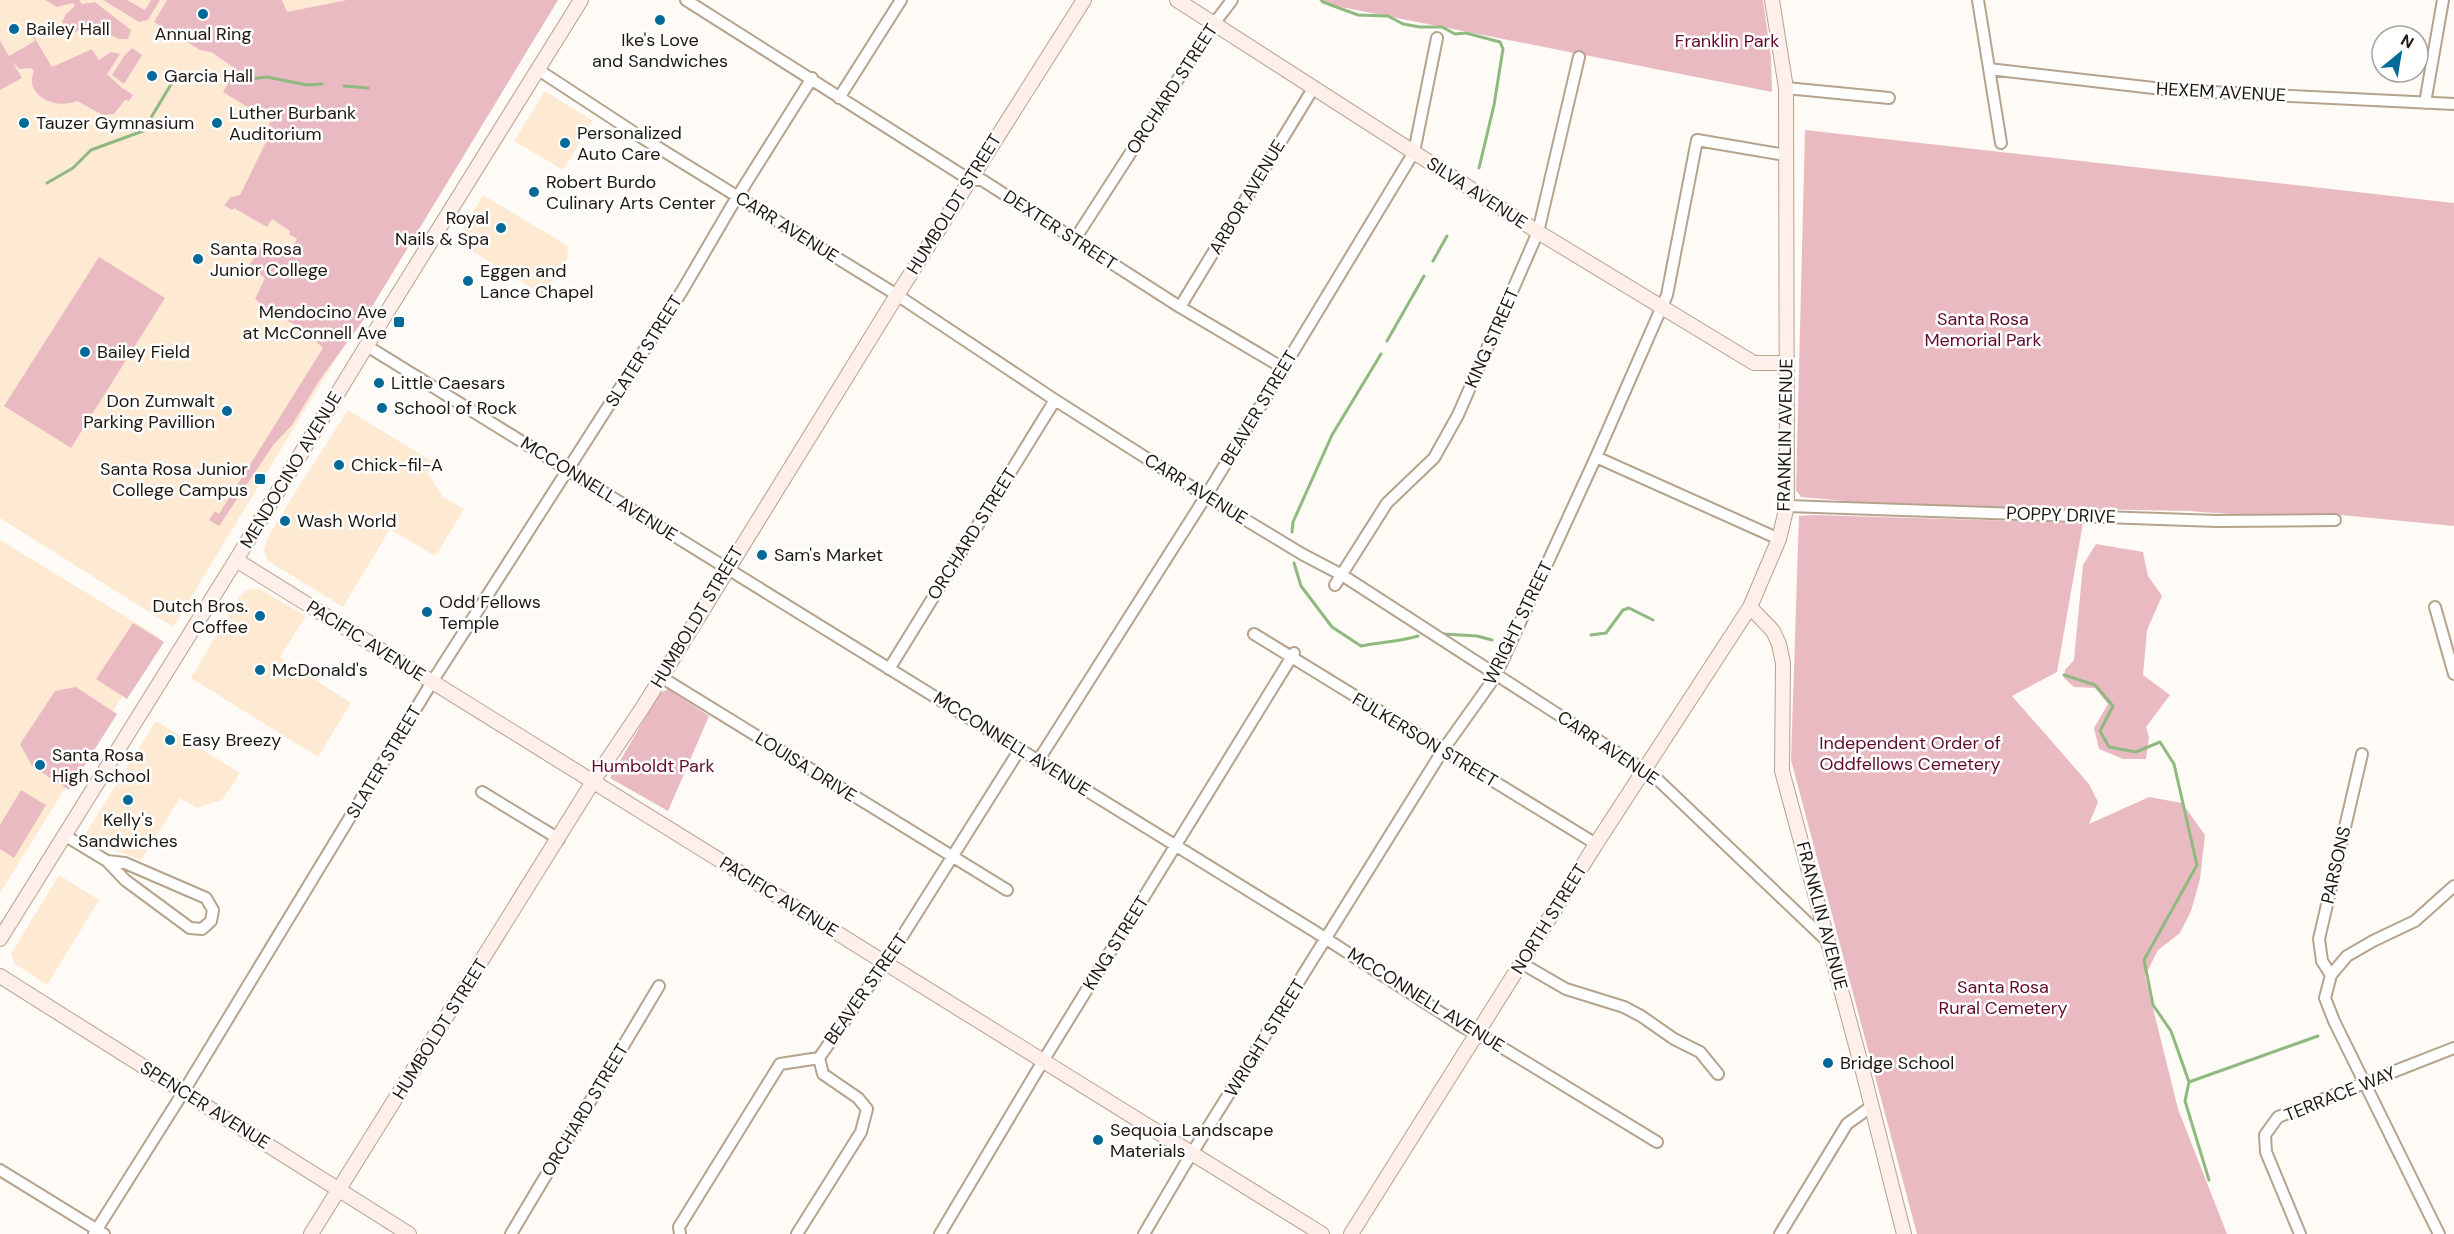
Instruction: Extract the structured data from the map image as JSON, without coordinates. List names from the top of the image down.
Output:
{
  "streets": {
    "street": [
      "ORCHARD STREET",
      "HEXEM AVENUE",
      "SILVA AVENUE",
      "ARBOR AVENUE",
      "HUMBOLDT STREET",
      "CARR AVENUE",
      "DEXTER STREET",
      "KING STREET",
      "SLATER STREET",
      "BEAVER STREET",
      "FRANKLIN AVENUE",
      "MENDOCINO AVENUE",
      "MCCONNELL AVENUE",
      "POPPY DRIVE",
      "WRIGHT STREET",
      "PACIFIC AVENUE",
      "FULKERSON STREET",
      "LOUISA DRIVE",
      "PARSONS",
      "NORTH STREET",
      "TERRACE WAY",
      "SPENCER AVENUE"
    ]
  },
  "crossings": [
    ["ORCHARD STREET", "SILVA AVENUE"],
    ["ORCHARD STREET", "CARR AVENUE"],
    ["ORCHARD STREET", "DEXTER STREET"],
    ["ORCHARD STREET", "MCCONNELL AVENUE"],
    ["SILVA AVENUE", "ARBOR AVENUE"],
    ["SILVA AVENUE", "KING STREET"],
    ["SILVA AVENUE", "BEAVER STREET"],
    ["SILVA AVENUE", "FRANKLIN AVENUE"],
    ["SILVA AVENUE", "WRIGHT STREET"],
    ["ARBOR AVENUE", "DEXTER STREET"],
    ["HUMBOLDT STREET", "CARR AVENUE"],
    ["HUMBOLDT STREET", "DEXTER STREET"],
    ["HUMBOLDT STREET", "MCCONNELL AVENUE"],
    ["HUMBOLDT STREET", "PACIFIC AVENUE"],
    ["HUMBOLDT STREET", "LOUISA DRIVE"],
    ["HUMBOLDT STREET", "SPENCER AVENUE"],
    ["CARR AVENUE", "KING STREET"],
    ["CARR AVENUE", "SLATER STREET"],
    ["CARR AVENUE", "BEAVER STREET"],
    ["CARR AVENUE", "FRANKLIN AVENUE"],
    ["CARR AVENUE", "MENDOCINO AVENUE"],
    ["CARR AVENUE", "WRIGHT STREET"],
    ["CARR AVENUE", "NORTH STREET"],
    ["DEXTER STREET", "SLATER STREET"],
    ["DEXTER STREET", "BEAVER STREET"],
    ["KING STREET", "MCCONNELL AVENUE"],
    ["KING STREET", "PACIFIC AVENUE"],
    ["KING STREET", "FULKERSON STREET"],
    ["SLATER STREET", "MCCONNELL AVENUE"],
    ["SLATER STREET", "PACIFIC AVENUE"],
    ["SLATER STREET", "SPENCER AVENUE"],
    ["BEAVER STREET", "MCCONNELL AVENUE"],
    ["BEAVER STREET", "PACIFIC AVENUE"],
    ["BEAVER STREET", "LOUISA DRIVE"],
    ["FRANKLIN AVENUE", "POPPY DRIVE"],
    ["FRANKLIN AVENUE", "WRIGHT STREET"],
    ["FRANKLIN AVENUE", "NORTH STREET"],
    ["MENDOCINO AVENUE", "MCCONNELL AVENUE"],
    ["MENDOCINO AVENUE", "PACIFIC AVENUE"],
    ["MCCONNELL AVENUE", "WRIGHT STREET"],
    ["MCCONNELL AVENUE", "NORTH STREET"],
    ["WRIGHT STREET", "PACIFIC AVENUE"],
    ["WRIGHT STREET", "FULKERSON STREET"],
    ["FULKERSON STREET", "NORTH STREET"]
  ],
  "parks": [
    "Franklin Park",
    "Santa Rosa Memorial Park",
    "Independent Order of Oddfellows Cemetery",
    "Humboldt Park",
    "Santa Rosa Rural Cemetery"
  ],
  "places": {
    "other": [
      "Annual Ring",
      "Ike's Love and Sandwiches",
      "Bailey Hall",
      "Garcia Hall",
      "Tauzer Gymnasium",
      "Luther Burbank Auditorium",
      "Personalized Auto Care",
      "Robert Burdo Culinary Arts Center",
      "Royal Nails & Spa",
      "Santa Rosa Junior College",
      "Eggen and Lance Chapel",
      "Bailey Field",
      "Little Caesars",
      "School of Rock",
      "Don Zumwalt Parking Pavillion",
      "Chick-fil-A",
      "Wash World",
      "Sam's Market",
      "Odd Fellows Temple",
      "Dutch Bros. Coffee",
      "McDonald's",
      "Easy Breezy",
      "Santa Rosa High School",
      "Kelly's Sandwiches",
      "Bridge School",
      "Sequoia Landscape Materials"
    ],
    "transit": ["Mendocino Ave at McConnell Ave", "Santa Rosa Junior College Campus"]
  },
  "north": "top right"
}
